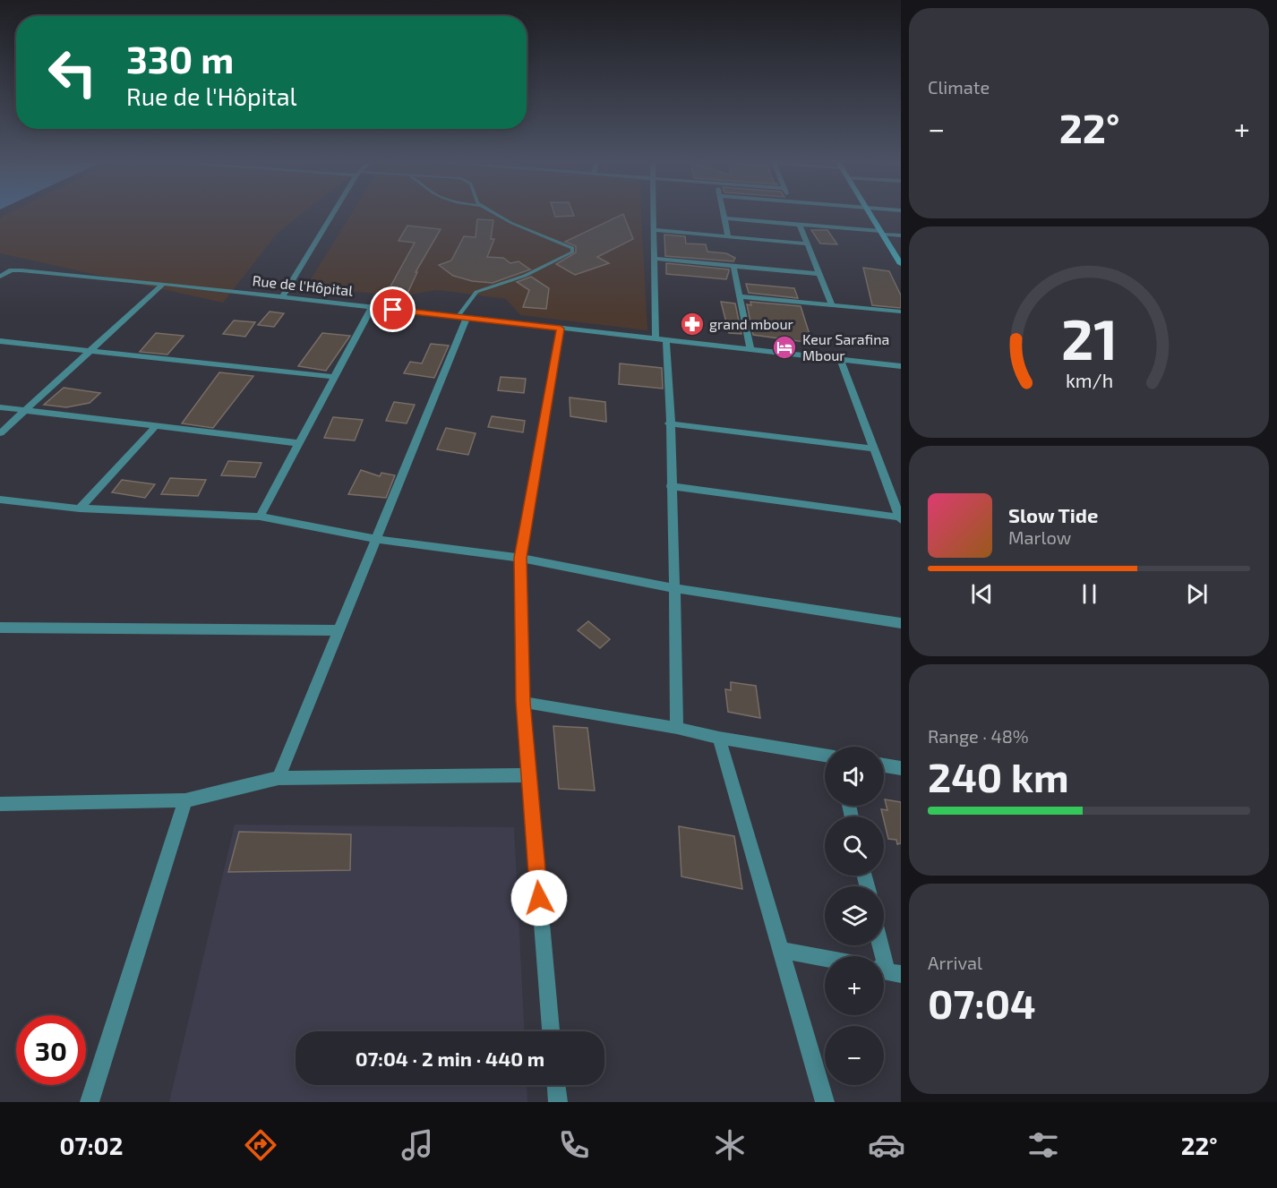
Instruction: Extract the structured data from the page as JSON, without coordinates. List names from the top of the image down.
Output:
{
  "streets": {
    "street": ["Rue de l'Hôpital"]
  },
  "places": {
    "pharmacy": ["grand mbour"],
    "hotel": ["Keur Sarafina Mbour"]
  },
  "page": {
    "tile": [
      "Climate",
      ["Range · 48%", "240 km"],
      ["Arrival", "07:04"]
    ],
    "turn": ["330 m", "Rue de l'Hôpital"],
    "heat": ["−", "22°", "+"],
    "song": ["Slow Tide", "Marlow"],
    "map_buttons": ["+", "−"],
    "limit": "30",
    "trip": "07:04 · 2 min · 440 m",
    "tabs": ["07:02", "22°"],
    "gauge": ["21", "km/h"]
  }
}
